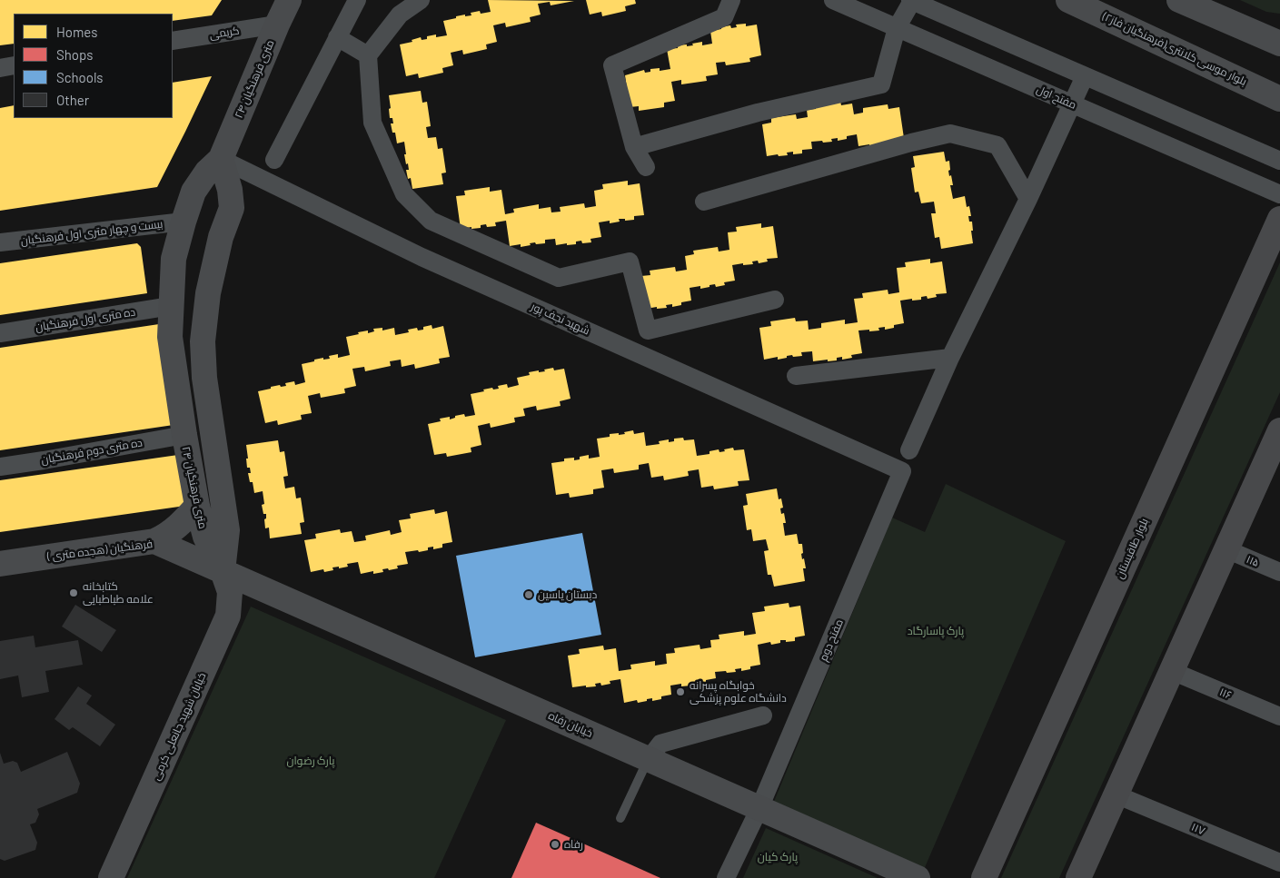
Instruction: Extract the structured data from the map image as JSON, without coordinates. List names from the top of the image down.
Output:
{
  "streets": {
    "main road": ["بلوار طاقبستان"],
    "street": [
      "کریمی",
      "بلوار موسی کلانتری(فرهنگیان فاز۲)",
      "۲۴ متری فرهنگیان",
      "مفتح اول",
      "بیست و چهار متری اول فرهنگیان",
      "شهید نجف پور",
      "ده متری اول فرهنگیان",
      "ده متری دوم فرهنگیان",
      "فرهنگیان (هجده متری )",
      "۱۱۵",
      "مفتح دوم",
      "۱۱۶",
      "خیابان رفاه",
      "خیابان شهید جانعلی کرمی",
      "۱۱۷"
    ]
  },
  "crossings": [
    ["کریمی", "۲۴ متری فرهنگیان"],
    ["۲۴ متری فرهنگیان", "بیست و چهار متری اول فرهنگیان"],
    ["۲۴ متری فرهنگیان", "شهید نجف پور"],
    ["۲۴ متری فرهنگیان", "ده متری اول فرهنگیان"],
    ["۲۴ متری فرهنگیان", "ده متری دوم فرهنگیان"],
    ["۲۴ متری فرهنگیان", "فرهنگیان (هجده متری )"],
    ["۲۴ متری فرهنگیان", "خیابان رفاه"],
    ["۲۴ متری فرهنگیان", "خیابان شهید جانعلی کرمی"],
    ["شهید نجف پور", "مفتح دوم"],
    ["فرهنگیان (هجده متری )", "خیابان رفاه"],
    ["فرهنگیان (هجده متری )", "خیابان شهید جانعلی کرمی"],
    ["مفتح دوم", "خیابان رفاه"],
    ["خیابان رفاه", "خیابان شهید جانعلی کرمی"]
  ],
  "parks": ["پارک پاسارگاد", "پارک رضوان", "پارک کیان"],
  "places": [
    "کتابخانه علامه طباطبایی",
    "دبستان یاسین",
    "خوابگاه پسرانه دانشگاه علوم پزشکی",
    "رفاه"
  ],
  "legend": [
    "Homes",
    "Shops",
    "Schools",
    "Other"
  ]
}
